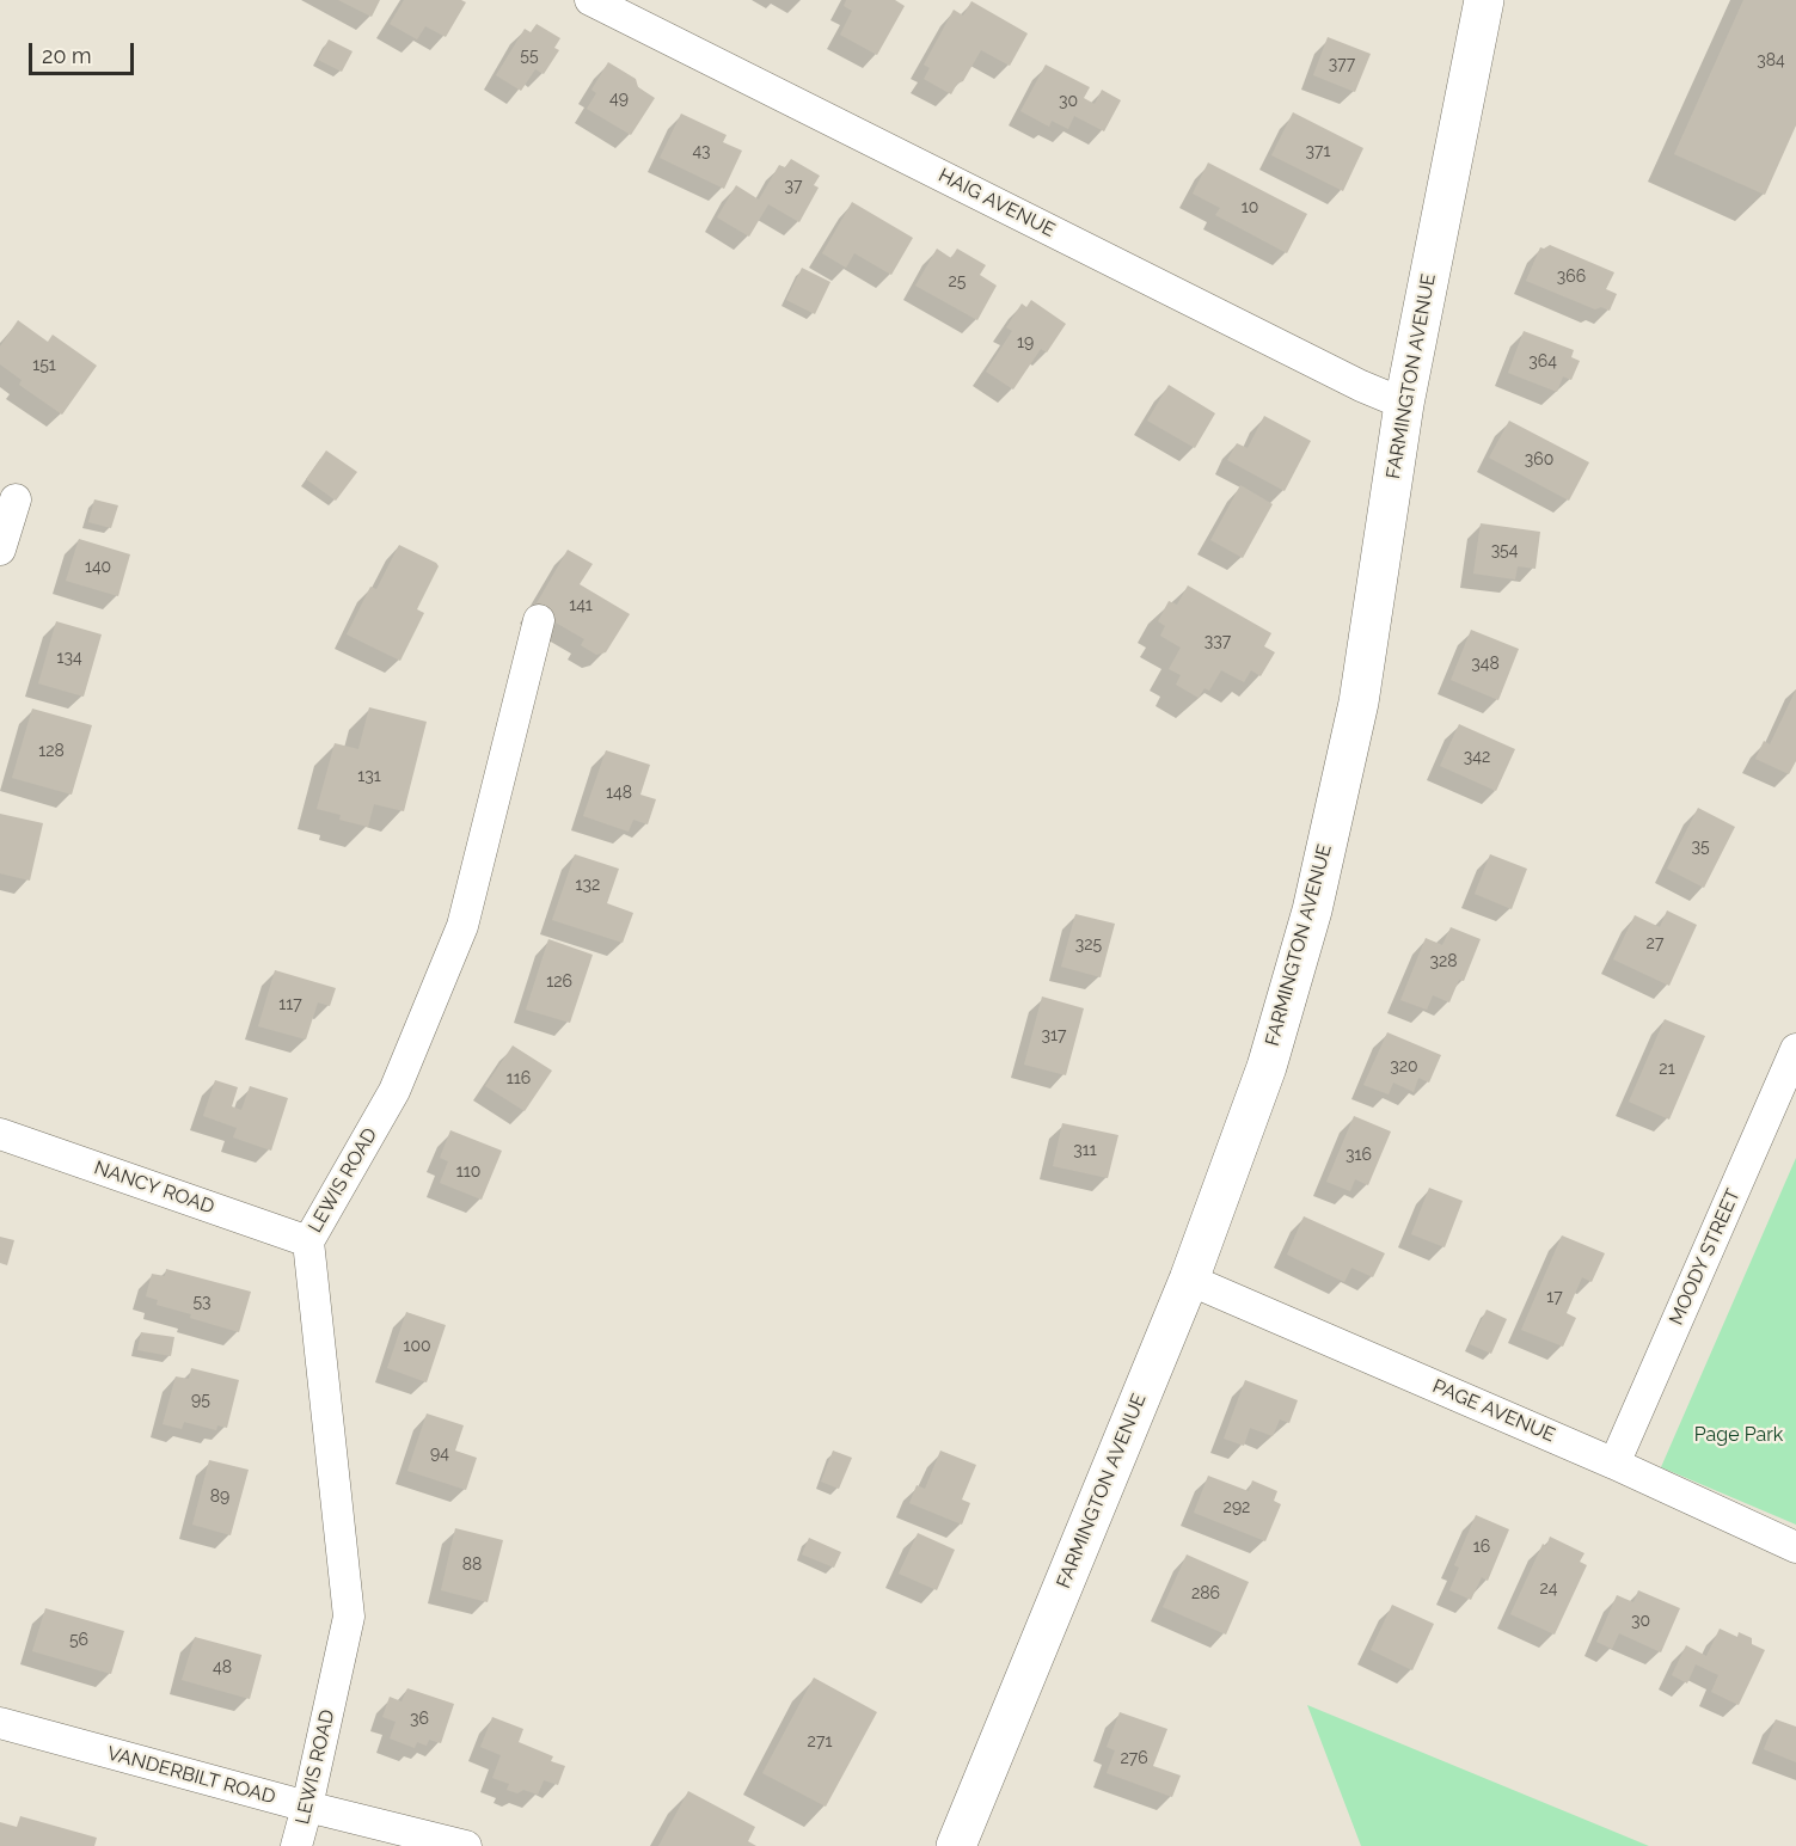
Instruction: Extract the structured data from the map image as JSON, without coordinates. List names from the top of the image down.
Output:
{
  "streets": {
    "highway": ["FARMINGTON AVENUE"],
    "street": [
      "HAIG AVENUE",
      "LEWIS ROAD",
      "NANCY ROAD",
      "MOODY STREET",
      "PAGE AVENUE",
      "VANDERBILT ROAD"
    ]
  },
  "crossings": [
    ["HAIG AVENUE", "FARMINGTON AVENUE"],
    ["FARMINGTON AVENUE", "PAGE AVENUE"],
    ["LEWIS ROAD", "NANCY ROAD"],
    ["LEWIS ROAD", "VANDERBILT ROAD"],
    ["MOODY STREET", "PAGE AVENUE"]
  ],
  "parks": ["Page Park"],
  "house_numbers": [
    "55",
    "384",
    "377",
    "49",
    "30",
    "43",
    "371",
    "37",
    "10",
    "366",
    "25",
    "19",
    "364",
    "151",
    "360",
    "354",
    "140",
    "141",
    "337",
    "134",
    "348",
    "128",
    "342",
    "131",
    "148",
    "35",
    "132",
    "27",
    "325",
    "328",
    "126",
    "117",
    "317",
    "320",
    "21",
    "116",
    "311",
    "316",
    "110",
    "17",
    "53",
    "100",
    "95",
    "94",
    "89",
    "292",
    "16",
    "88",
    "24",
    "286",
    "30",
    "56",
    "48",
    "36",
    "271",
    "276"
  ],
  "scale_bar": "20 m"
}
